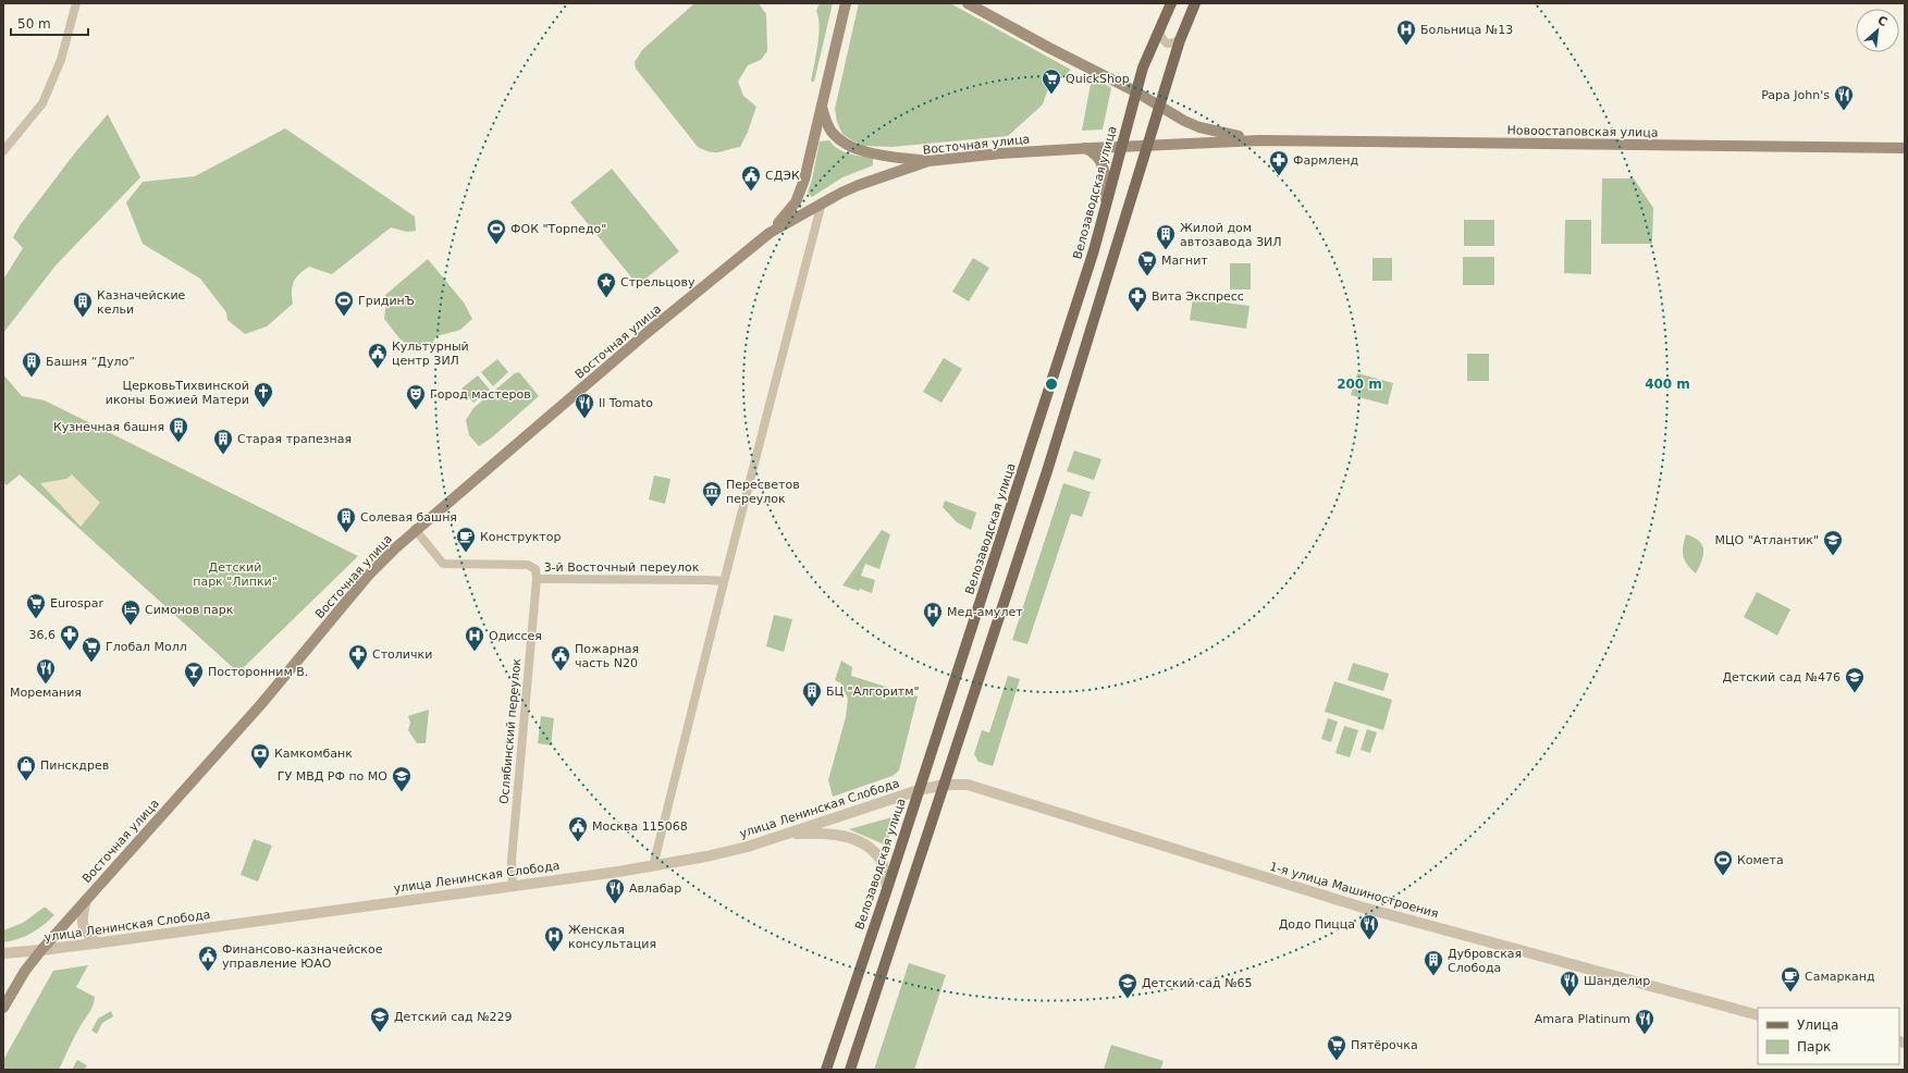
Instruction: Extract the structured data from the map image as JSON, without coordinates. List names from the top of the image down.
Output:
{
  "streets": {
    "main road": ["Новоостаповская улица", "Восточная улица", "Велозаводская улица"],
    "street": [
      "3-й Восточный переулок",
      "Ослябинский переулок",
      "улица Ленинская Слобода",
      "1-я улица Машиностроения"
    ]
  },
  "crossings": [
    ["Новоостаповская улица", "Восточная улица"],
    ["Новоостаповская улица", "Велозаводская улица"],
    ["Восточная улица", "Велозаводская улица"],
    ["Восточная улица", "3-й Восточный переулок"],
    ["Восточная улица", "улица Ленинская Слобода"],
    ["Велозаводская улица", "улица Ленинская Слобода"],
    ["3-й Восточный переулок", "Ослябинский переулок"],
    ["Ослябинский переулок", "улица Ленинская Слобода"],
    ["улица Ленинская Слобода", "1-я улица Машиностроения"]
  ],
  "parks": ["Детский парк \"Липки\""],
  "places": {
    "hospital": [
      "Больница №13",
      "Мед-амулет",
      "Одиссея",
      "Женская консультация"
    ],
    "supermarket": [
      "QuickShop",
      "Магнит",
      "Eurospar",
      "Глобал Молл",
      "Пятёрочка"
    ],
    "restaurant": [
      "Papa John's",
      "Il Tomato",
      "Моремания",
      "Авлабар",
      "Додо Пицца",
      "Шанделир",
      "Amara Platinum"
    ],
    "pharmacy": [
      "Фармленд",
      "Вита Экспресс",
      "36,6",
      "Столички"
    ],
    "public building": [
      "СДЭК",
      "Культурный центр ЗИЛ",
      "Пожарная часть N20",
      "Москва 115068",
      "Финансово-казначейское управление ЮАО"
    ],
    "sports": ["ФОК \"Торпедо\"", "ГридинЪ", "Комета"],
    "building": [
      "Жилой дом автозавода ЗИЛ",
      "Казначейские кельи",
      "Башня “Дуло”",
      "Кузнечная башня",
      "Старая трапезная",
      "Солевая башня",
      "БЦ \"Алгоритм\"",
      "Дубровская Слобода"
    ],
    "place": ["Стрельцову"],
    "church": ["ЦерковьТихвинской иконы Божией Матери"],
    "theatre": ["Город мастеров"],
    "museum": ["Пересветов переулок"],
    "cafe": ["Конструктор", "Самарканд"],
    "school or university": [
      "МЦО \"Атлантик\"",
      "Детский сад №476",
      "ГУ МВД РФ по МО",
      "Детский сад №65",
      "Детский сад №229"
    ],
    "hotel": ["Симонов парк"],
    "bar": ["Посторонним В."],
    "bank": ["Камкомбанк"],
    "shop": ["Пинскдрев"]
  },
  "legend": ["Улица", "Парк"],
  "scale_bar": "50 m",
  "north": "top right",
  "rings": ["200 m", "400 m"]
}
